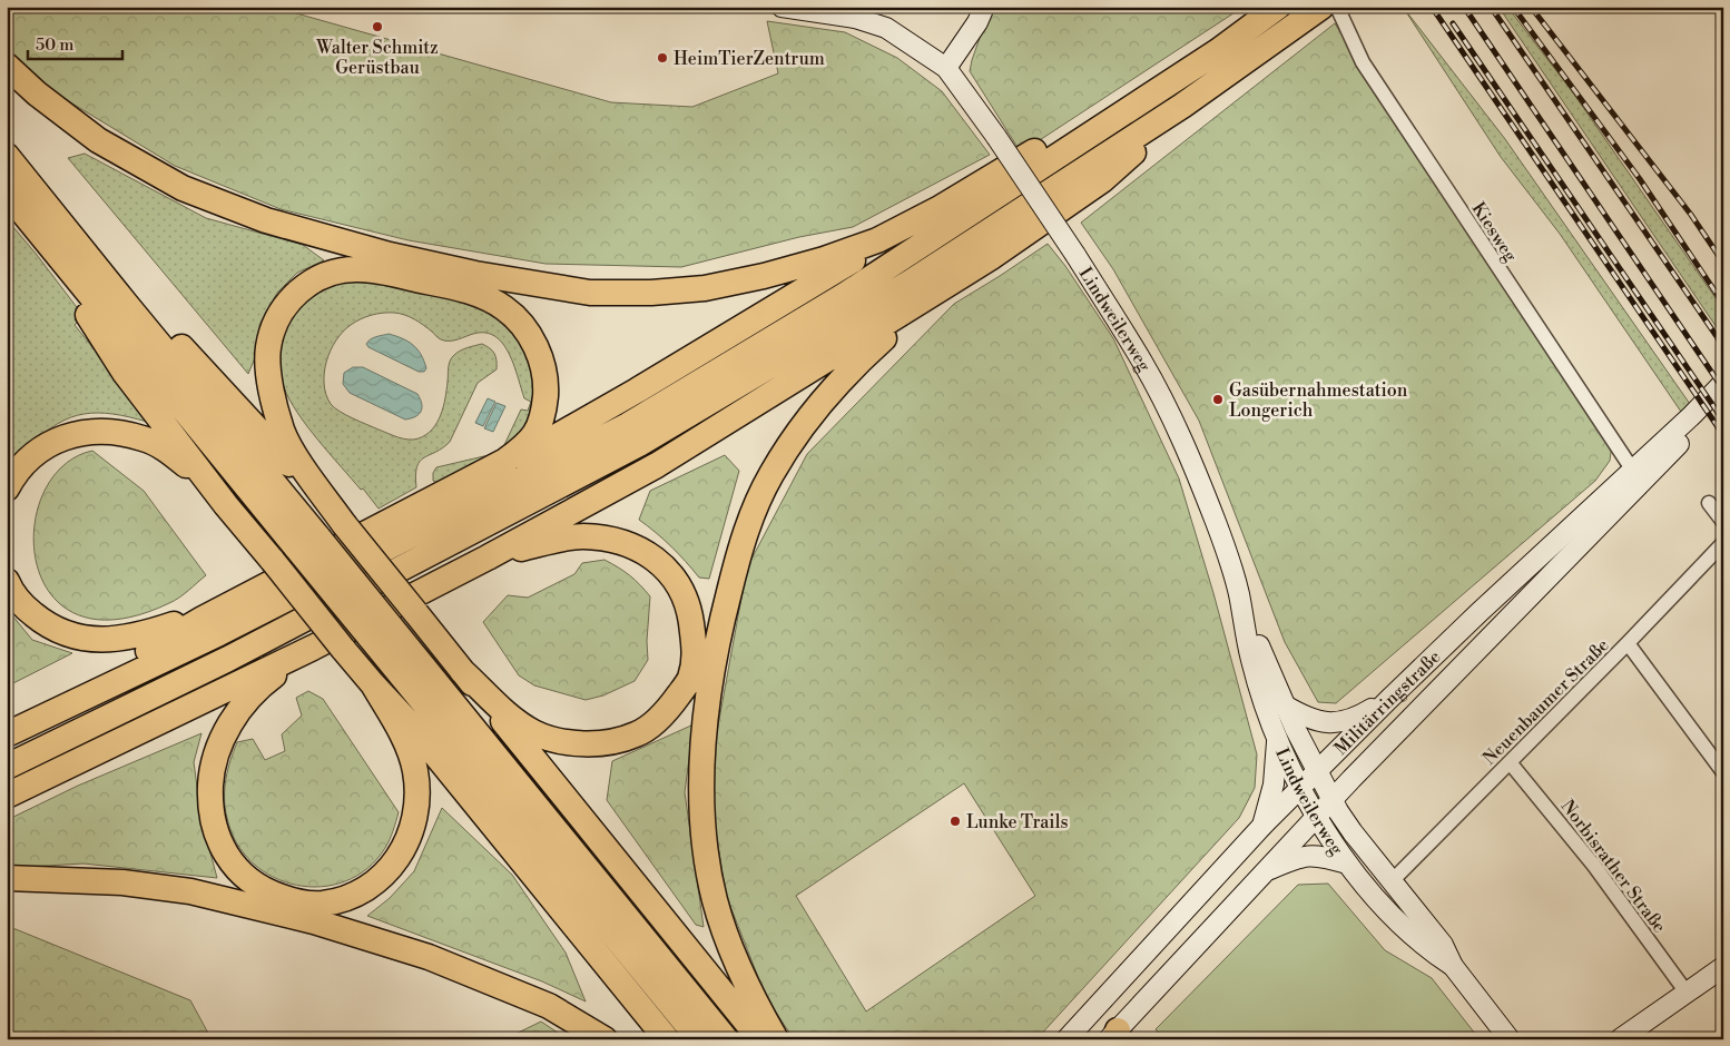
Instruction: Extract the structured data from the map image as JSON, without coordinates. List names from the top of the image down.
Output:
{
  "streets": {
    "main road": ["Lindweilerweg", "Militärringstraße"],
    "street": ["Kiesweg", "Neuenbaumer Straße", "Norbisrather Straße"]
  },
  "crossings": [
    ["Kiesweg", "Militärringstraße"],
    ["Lindweilerweg", "Neuenbaumer Straße"],
    ["Lindweilerweg", "Militärringstraße"],
    ["Neuenbaumer Straße", "Norbisrather Straße"]
  ],
  "places": [
    "Walter Schmitz Gerüstbau",
    "HeimTierZentrum",
    "Gasübernahmestation Longerich",
    "Lunke Trails"
  ],
  "scale_bar": "50 m"
}
